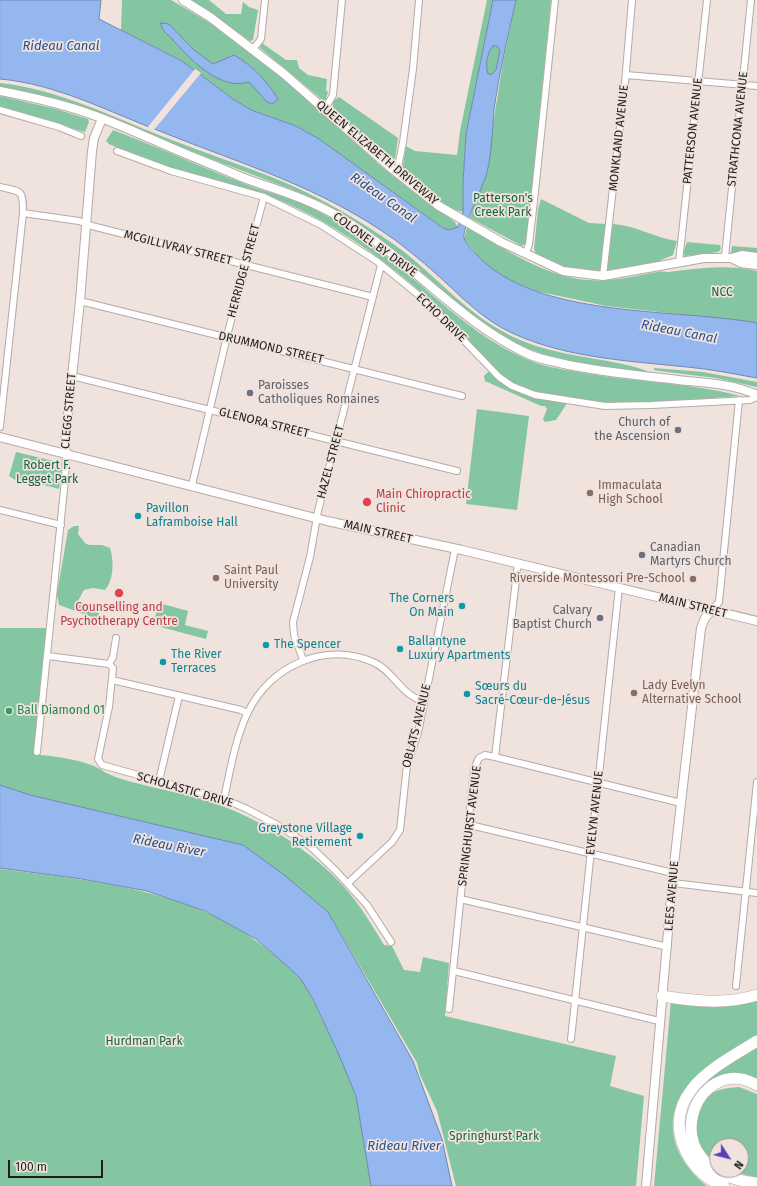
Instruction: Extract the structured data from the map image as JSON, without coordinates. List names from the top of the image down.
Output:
{
  "streets": {
    "main road": [
      "QUEEN ELIZABETH DRIVEWAY",
      "COLONEL BY DRIVE",
      "CLEGG STREET",
      "MAIN STREET",
      "LEES AVENUE"
    ],
    "street": [
      "STRATHCONA AVENUE",
      "PATTERSON AVENUE",
      "MONKLAND AVENUE",
      "MCGILLIVRAY STREET",
      "HERRIDGE STREET",
      "ECHO DRIVE",
      "DRUMMOND STREET",
      "GLENORA STREET",
      "HAZEL STREET",
      "OBLATS AVENUE",
      "SCHOLASTIC DRIVE",
      "EVELYN AVENUE",
      "SPRINGHURST AVENUE"
    ]
  },
  "crossings": [
    ["STRATHCONA AVENUE", "QUEEN ELIZABETH DRIVEWAY"],
    ["PATTERSON AVENUE", "QUEEN ELIZABETH DRIVEWAY"],
    ["MONKLAND AVENUE", "QUEEN ELIZABETH DRIVEWAY"],
    ["COLONEL BY DRIVE", "ECHO DRIVE"],
    ["COLONEL BY DRIVE", "CLEGG STREET"],
    ["MCGILLIVRAY STREET", "HERRIDGE STREET"],
    ["MCGILLIVRAY STREET", "CLEGG STREET"],
    ["MCGILLIVRAY STREET", "HAZEL STREET"],
    ["HERRIDGE STREET", "ECHO DRIVE"],
    ["HERRIDGE STREET", "DRUMMOND STREET"],
    ["HERRIDGE STREET", "GLENORA STREET"],
    ["HERRIDGE STREET", "MAIN STREET"],
    ["ECHO DRIVE", "HAZEL STREET"],
    ["DRUMMOND STREET", "CLEGG STREET"],
    ["DRUMMOND STREET", "HAZEL STREET"],
    ["CLEGG STREET", "GLENORA STREET"],
    ["CLEGG STREET", "MAIN STREET"],
    ["GLENORA STREET", "HAZEL STREET"],
    ["HAZEL STREET", "MAIN STREET"],
    ["MAIN STREET", "OBLATS AVENUE"],
    ["MAIN STREET", "EVELYN AVENUE"],
    ["MAIN STREET", "SPRINGHURST AVENUE"],
    ["MAIN STREET", "LEES AVENUE"],
    ["OBLATS AVENUE", "SCHOLASTIC DRIVE"]
  ],
  "water": ["Rideau Canal", "Rideau River"],
  "parks": [
    "Patterson's Creek Park",
    "NCC",
    "Robert F. Legget Park",
    "Hurdman Park",
    "Springhurst Park"
  ],
  "places": [
    "Paroisses Catholiques Romaines",
    "Church of the Ascension",
    "Immaculata High School",
    "Main Chiropractic Clinic",
    "Pavillon Laframboise Hall",
    "Canadian Martyrs Church",
    "Saint Paul University",
    "Riverside Montessori Pre-School",
    "Counselling and Psychotherapy Centre",
    "The Corners On Main",
    "Calvary Baptist Church",
    "The Spencer",
    "Ballantyne Luxury Apartments",
    "The River Terraces",
    "Lady Evelyn Alternative School",
    "Sœurs du Sacré-Cœur-de-Jésus",
    "Ball Diamond 01",
    "Greystone Village Retirement"
  ],
  "scale_bar": "100 m",
  "north": "bottom right"
}
